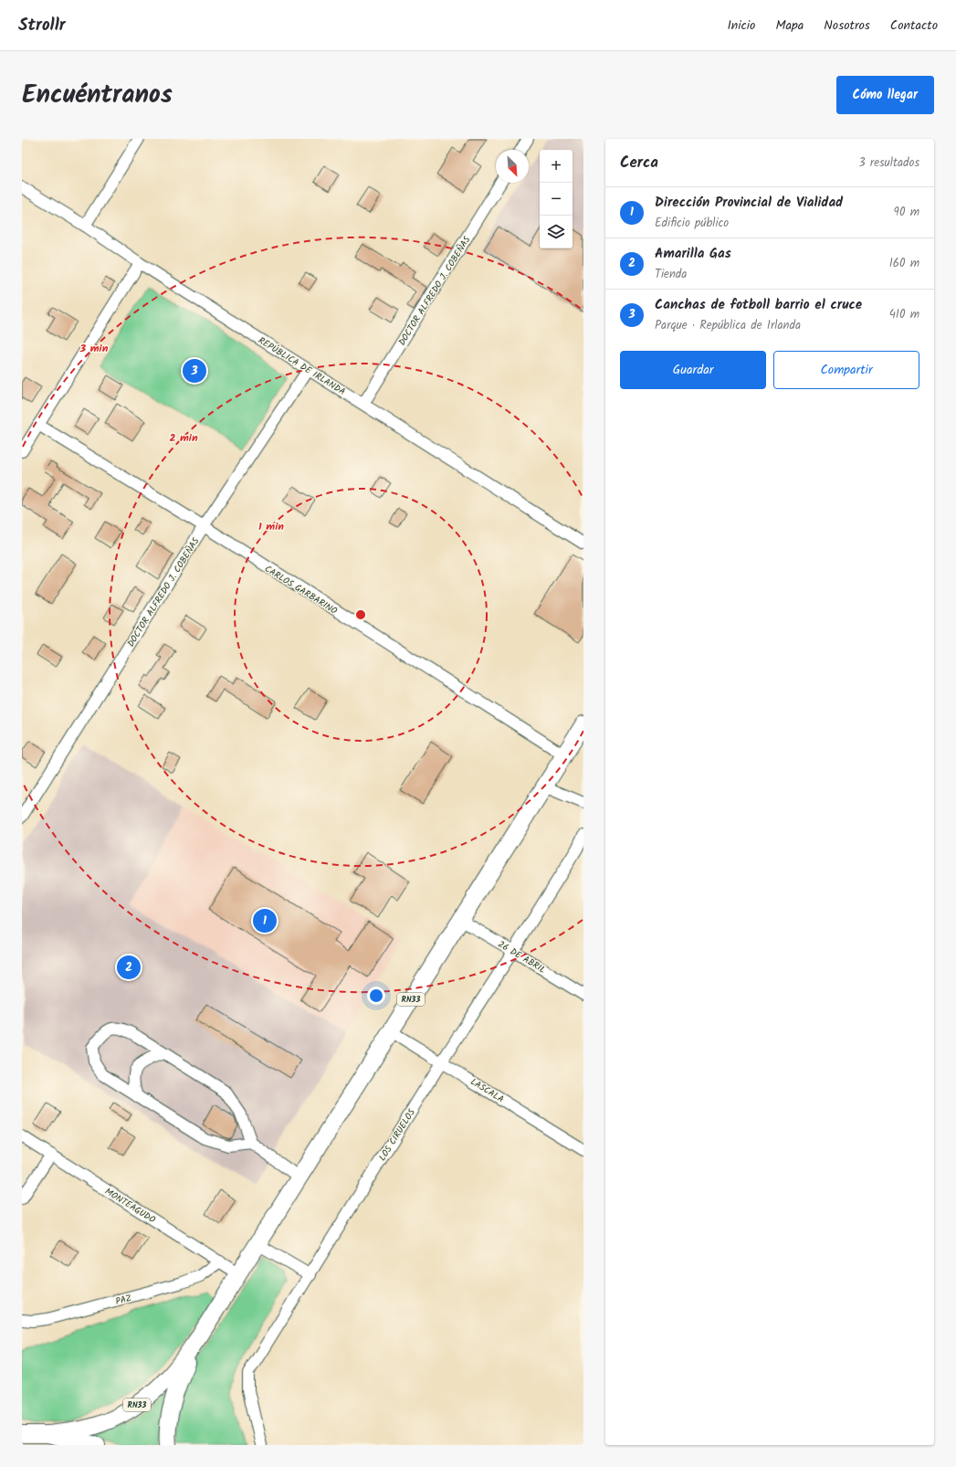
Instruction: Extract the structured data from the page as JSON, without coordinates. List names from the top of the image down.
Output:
{
  "streets": {
    "highway": ["RN33"],
    "street": [
      "DOCTOR ALFREDO J. COBEÑAS",
      "REPÚBLICA DE IRLANDA",
      "CARLOS GARBARINO",
      "26 DE ABRIL",
      "LASCALA",
      "LOS CIRUELOS",
      "MONTEAGUDO",
      "PAZ"
    ]
  },
  "crossings": [
    ["DOCTOR ALFREDO J. COBEÑAS", "REPÚBLICA DE IRLANDA"],
    ["DOCTOR ALFREDO J. COBEÑAS", "CARLOS GARBARINO"],
    ["CARLOS GARBARINO", "RN33"],
    ["26 DE ABRIL", "RN33"],
    ["26 DE ABRIL", "LOS CIRUELOS"],
    ["RN33", "LASCALA"],
    ["RN33", "MONTEAGUDO"],
    ["LASCALA", "LOS CIRUELOS"],
    ["MONTEAGUDO", "PAZ"]
  ],
  "north": "bottom right",
  "page": {
    "header": "Strollr",
    "nav": [
      "Inicio",
      "Mapa",
      "Nosotros",
      "Contacto"
    ],
    "title": "Encuéntranos",
    "buttons": [
      "Cómo llegar",
      ["Guardar", "Compartir"]
    ],
    "heading": ["Cerca", "3 resultados"],
    "map_buttons": ["+", "−"],
    "list": [
      {
        "mark": "1",
        "name": "Dirección Provincial de Vialidad",
        "note": "Edificio público",
        "value": "90 m"
      },
      {
        "mark": "2",
        "name": "Amarilla Gas",
        "note": "Tienda",
        "value": "160 m"
      },
      {
        "mark": "3",
        "name": "Canchas de fotboll barrio el cruce",
        "note": "Parque · República de Irlanda",
        "value": "410 m"
      }
    ],
    "pins": ["3", "1", "2"]
  },
  "rings": ["3 min", "2 min", "1 min"]
}
